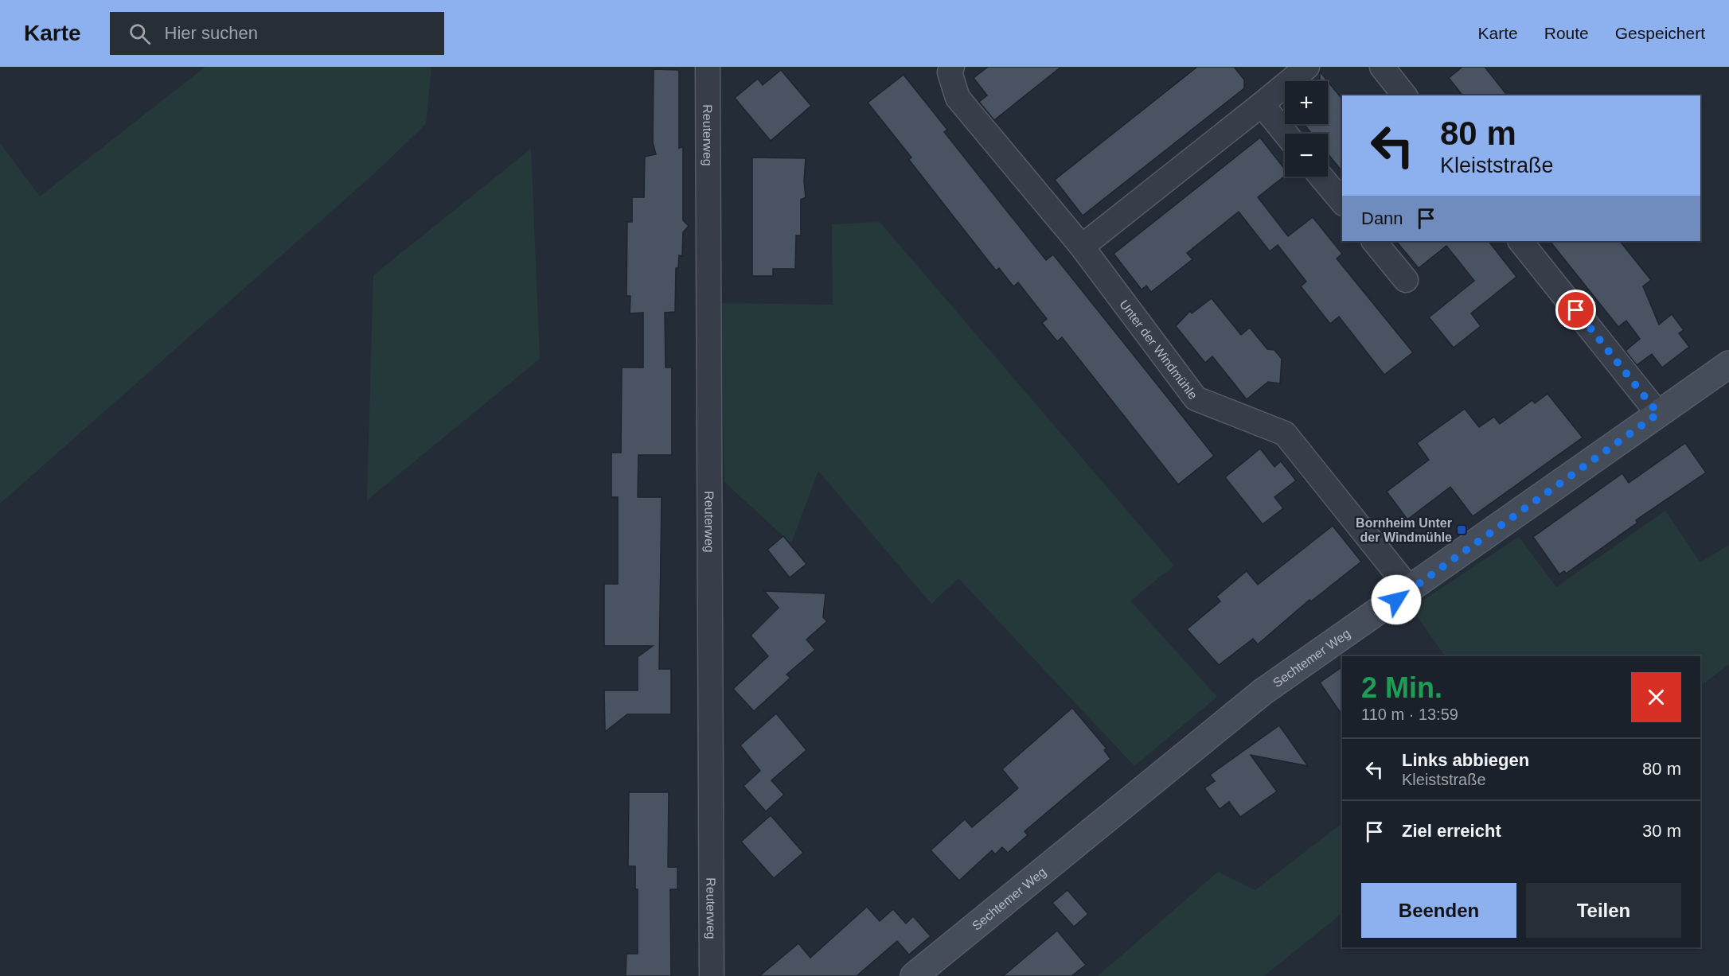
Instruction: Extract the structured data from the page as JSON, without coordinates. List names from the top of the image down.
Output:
{
  "streets": {
    "street": ["Reuterweg", "Unter der Windmühle", "Sechtemer Weg"]
  },
  "crossings": [
    ["Unter der Windmühle", "Sechtemer Weg"]
  ],
  "places": {
    "transit": ["Bornheim Unter der Windmühle"]
  },
  "page": {
    "header": "Karte",
    "search": "Hier suchen",
    "nav": ["Karte", "Route", "Gespeichert"],
    "map_buttons": ["+", "−"],
    "turn": ["80 m", "Kleiststraße"],
    "then": "Dann",
    "heading": ["2 Min.", "110 m · 13:59"],
    "list": [
      {
        "name": "Links abbiegen",
        "note": "Kleiststraße",
        "value": "80 m"
      },
      {
        "name": "Ziel erreicht",
        "value": "30 m"
      }
    ],
    "buttons": ["Beenden", "Teilen"]
  }
}
